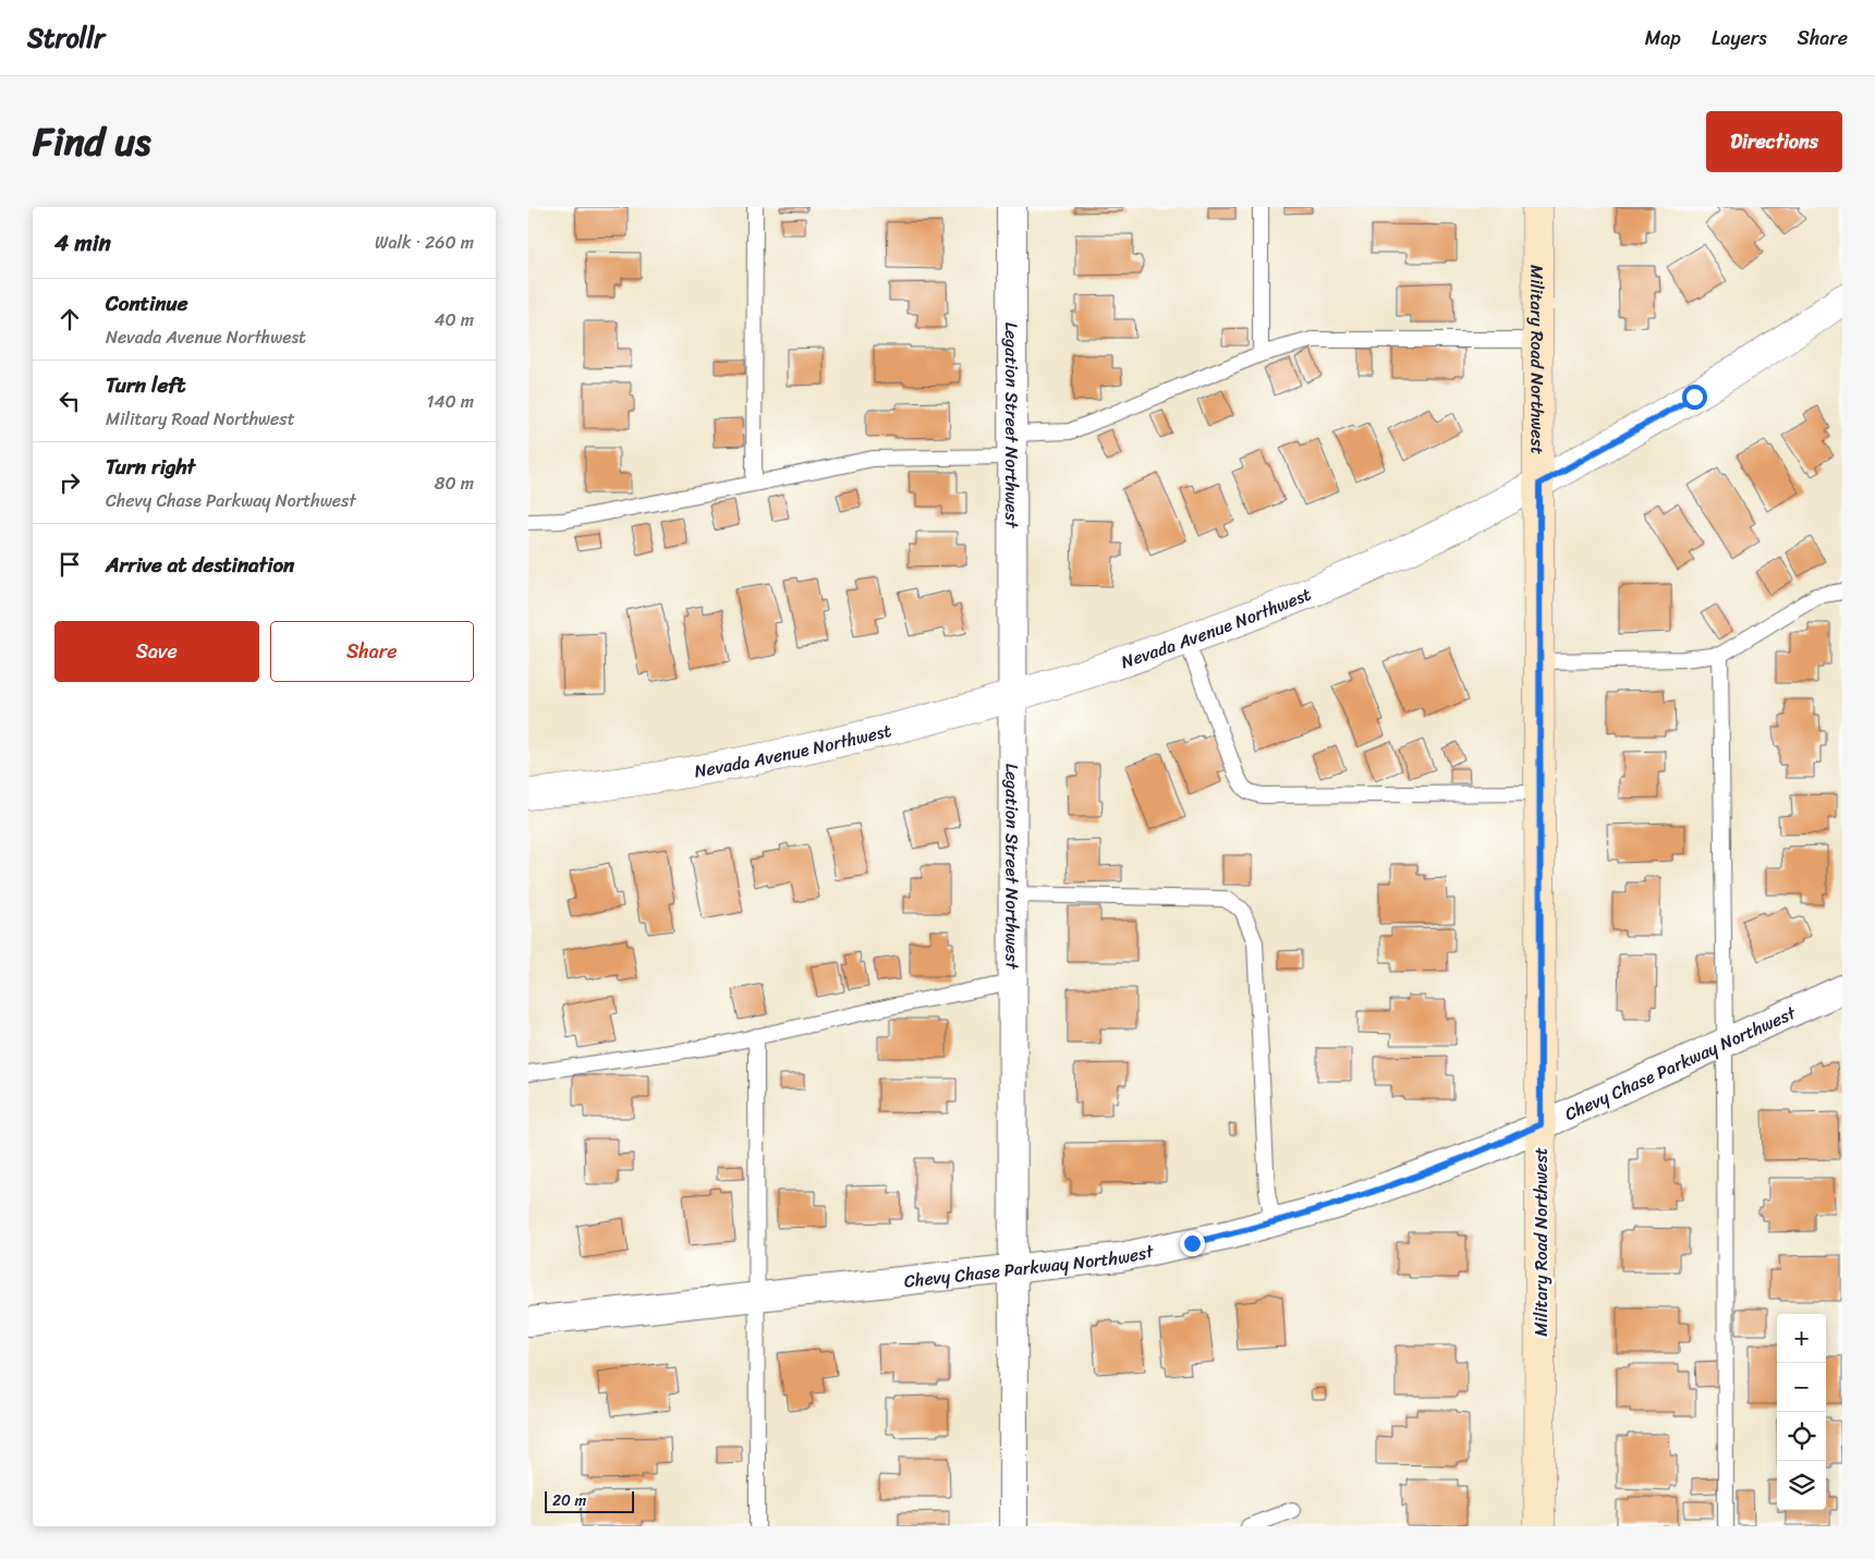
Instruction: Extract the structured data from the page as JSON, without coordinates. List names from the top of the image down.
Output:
{
  "streets": {
    "main road": ["Military Road Northwest"],
    "street": ["Legation Street Northwest", "Nevada Avenue Northwest", "Chevy Chase Parkway Northwest"]
  },
  "crossings": [
    ["Military Road Northwest", "Nevada Avenue Northwest"],
    ["Military Road Northwest", "Chevy Chase Parkway Northwest"],
    ["Legation Street Northwest", "Nevada Avenue Northwest"],
    ["Legation Street Northwest", "Chevy Chase Parkway Northwest"]
  ],
  "scale_bar": "20 m",
  "page": {
    "header": "Strollr",
    "nav": ["Map", "Layers", "Share"],
    "title": "Find us",
    "buttons": [
      "Directions",
      ["Save", "Share"]
    ],
    "heading": ["4 min", "Walk · 260 m"],
    "list": [
      ["Continue", "Nevada Avenue Northwest", "40 m"],
      ["Turn left", "Military Road Northwest", "140 m"],
      ["Turn right", "Chevy Chase Parkway Northwest", "80 m"],
      "Arrive at destination"
    ],
    "map_buttons": ["+", "−"],
    "scale": "20 m"
  }
}
